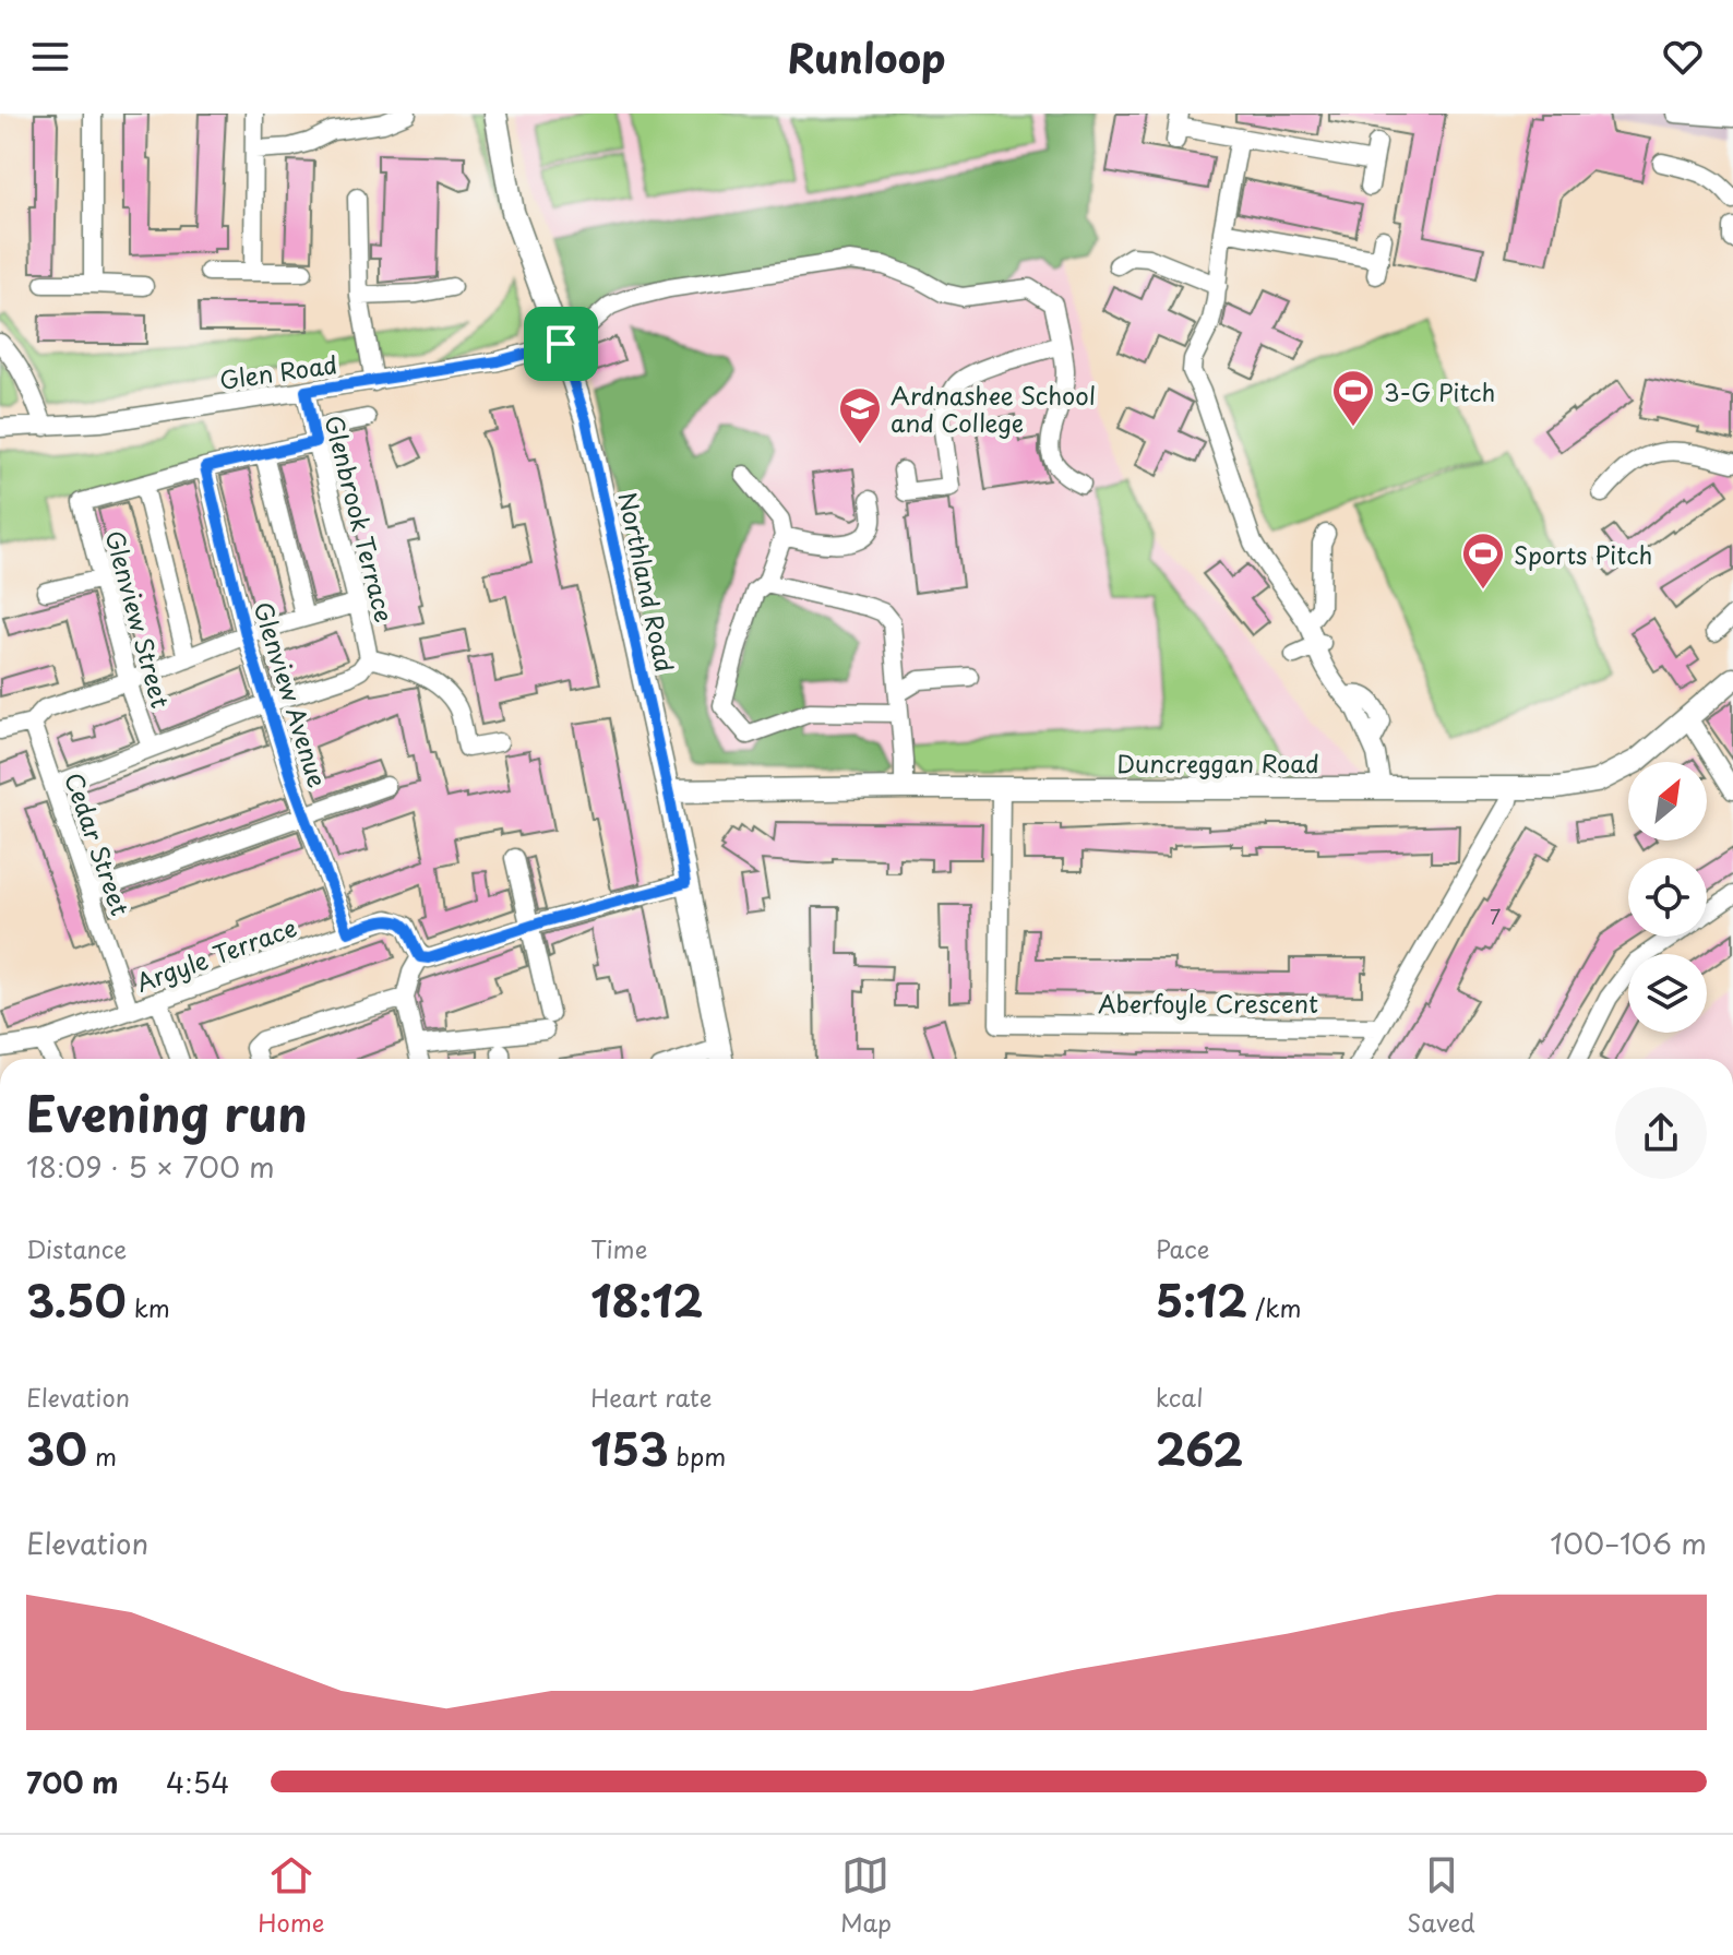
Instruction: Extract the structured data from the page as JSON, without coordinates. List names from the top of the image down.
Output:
{
  "streets": {
    "main road": ["Northland Road", "Duncreggan Road"],
    "street": [
      "Glen Road",
      "Glenbrook Terrace",
      "Glenview Street",
      "Glenview Avenue",
      "Cedar Street",
      "Argyle Terrace",
      "Aberfoyle Crescent"
    ]
  },
  "crossings": [
    ["Glen Road", "Glenbrook Terrace"],
    ["Glen Road", "Northland Road"],
    ["Northland Road", "Duncreggan Road"],
    ["Glenview Avenue", "Argyle Terrace"],
    ["Duncreggan Road", "Aberfoyle Crescent"],
    ["Cedar Street", "Argyle Terrace"]
  ],
  "places": {
    "sports": ["3-G Pitch", "Sports Pitch"],
    "school or university": ["Ardnashee School and College"]
  },
  "house_numbers": ["7"],
  "north": "top right",
  "page": {
    "header": "Runloop",
    "heading": ["Evening run", "18:09 · 5 × 700 m"],
    "stats": [
      ["Distance", "3.50 km"],
      ["Time", "18:12"],
      ["Pace", "5:12 /km"],
      ["Elevation", "30 m"],
      ["Heart rate", "153 bpm"],
      ["kcal", "262"]
    ],
    "chart": ["Elevation", "100–106 m"],
    "list": [
      {
        "name": "700 m",
        "note": "4:54"
      }
    ],
    "tabs": ["Home", "Map", "Saved"]
  }
}
